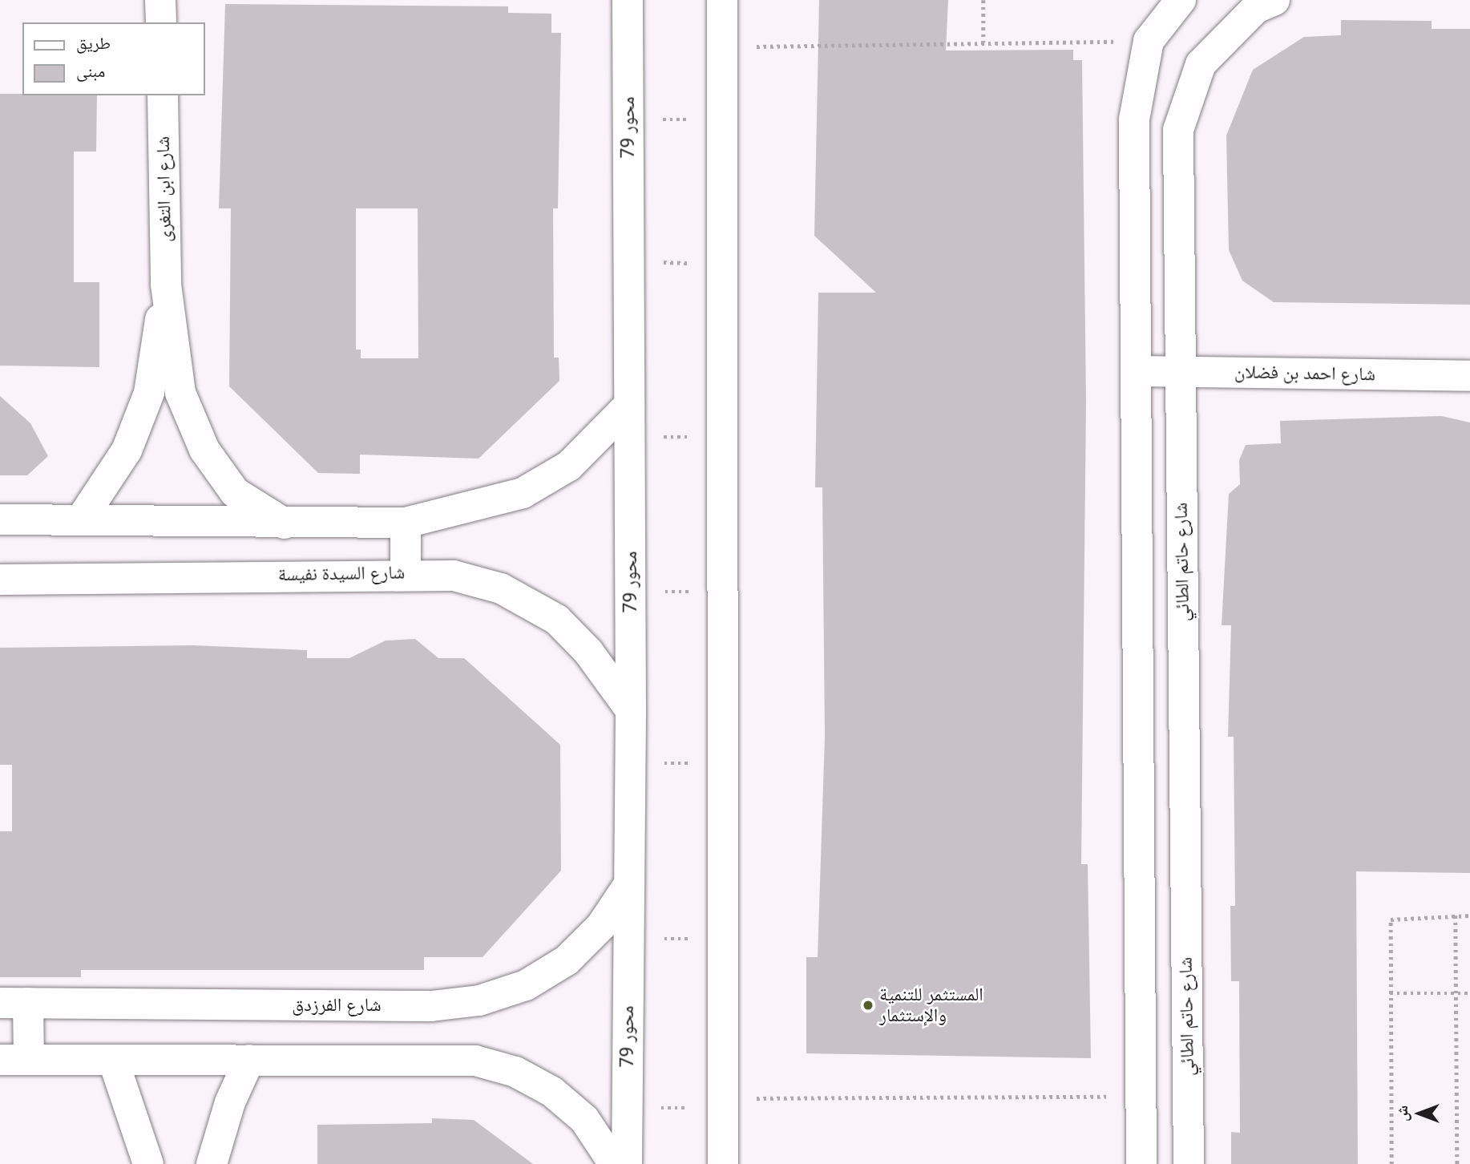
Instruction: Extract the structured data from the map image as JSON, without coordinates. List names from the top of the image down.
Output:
{
  "streets": {
    "street": [
      "محور 79",
      "شارع ابن التغرى",
      "شارع احمد بن فضلان",
      "شارع حاتم الطائي",
      "شارع السيدة نفيسة",
      "شارع الفرزدق"
    ]
  },
  "crossings": [
    ["محور 79", "شارع السيدة نفيسة"],
    ["محور 79", "شارع الفرزدق"],
    ["شارع احمد بن فضلان", "شارع حاتم الطائي"]
  ],
  "places": ["المستثمر للتنمية والإستثمار"],
  "legend": ["طريق", "مبنى"],
  "north": "left"
}
